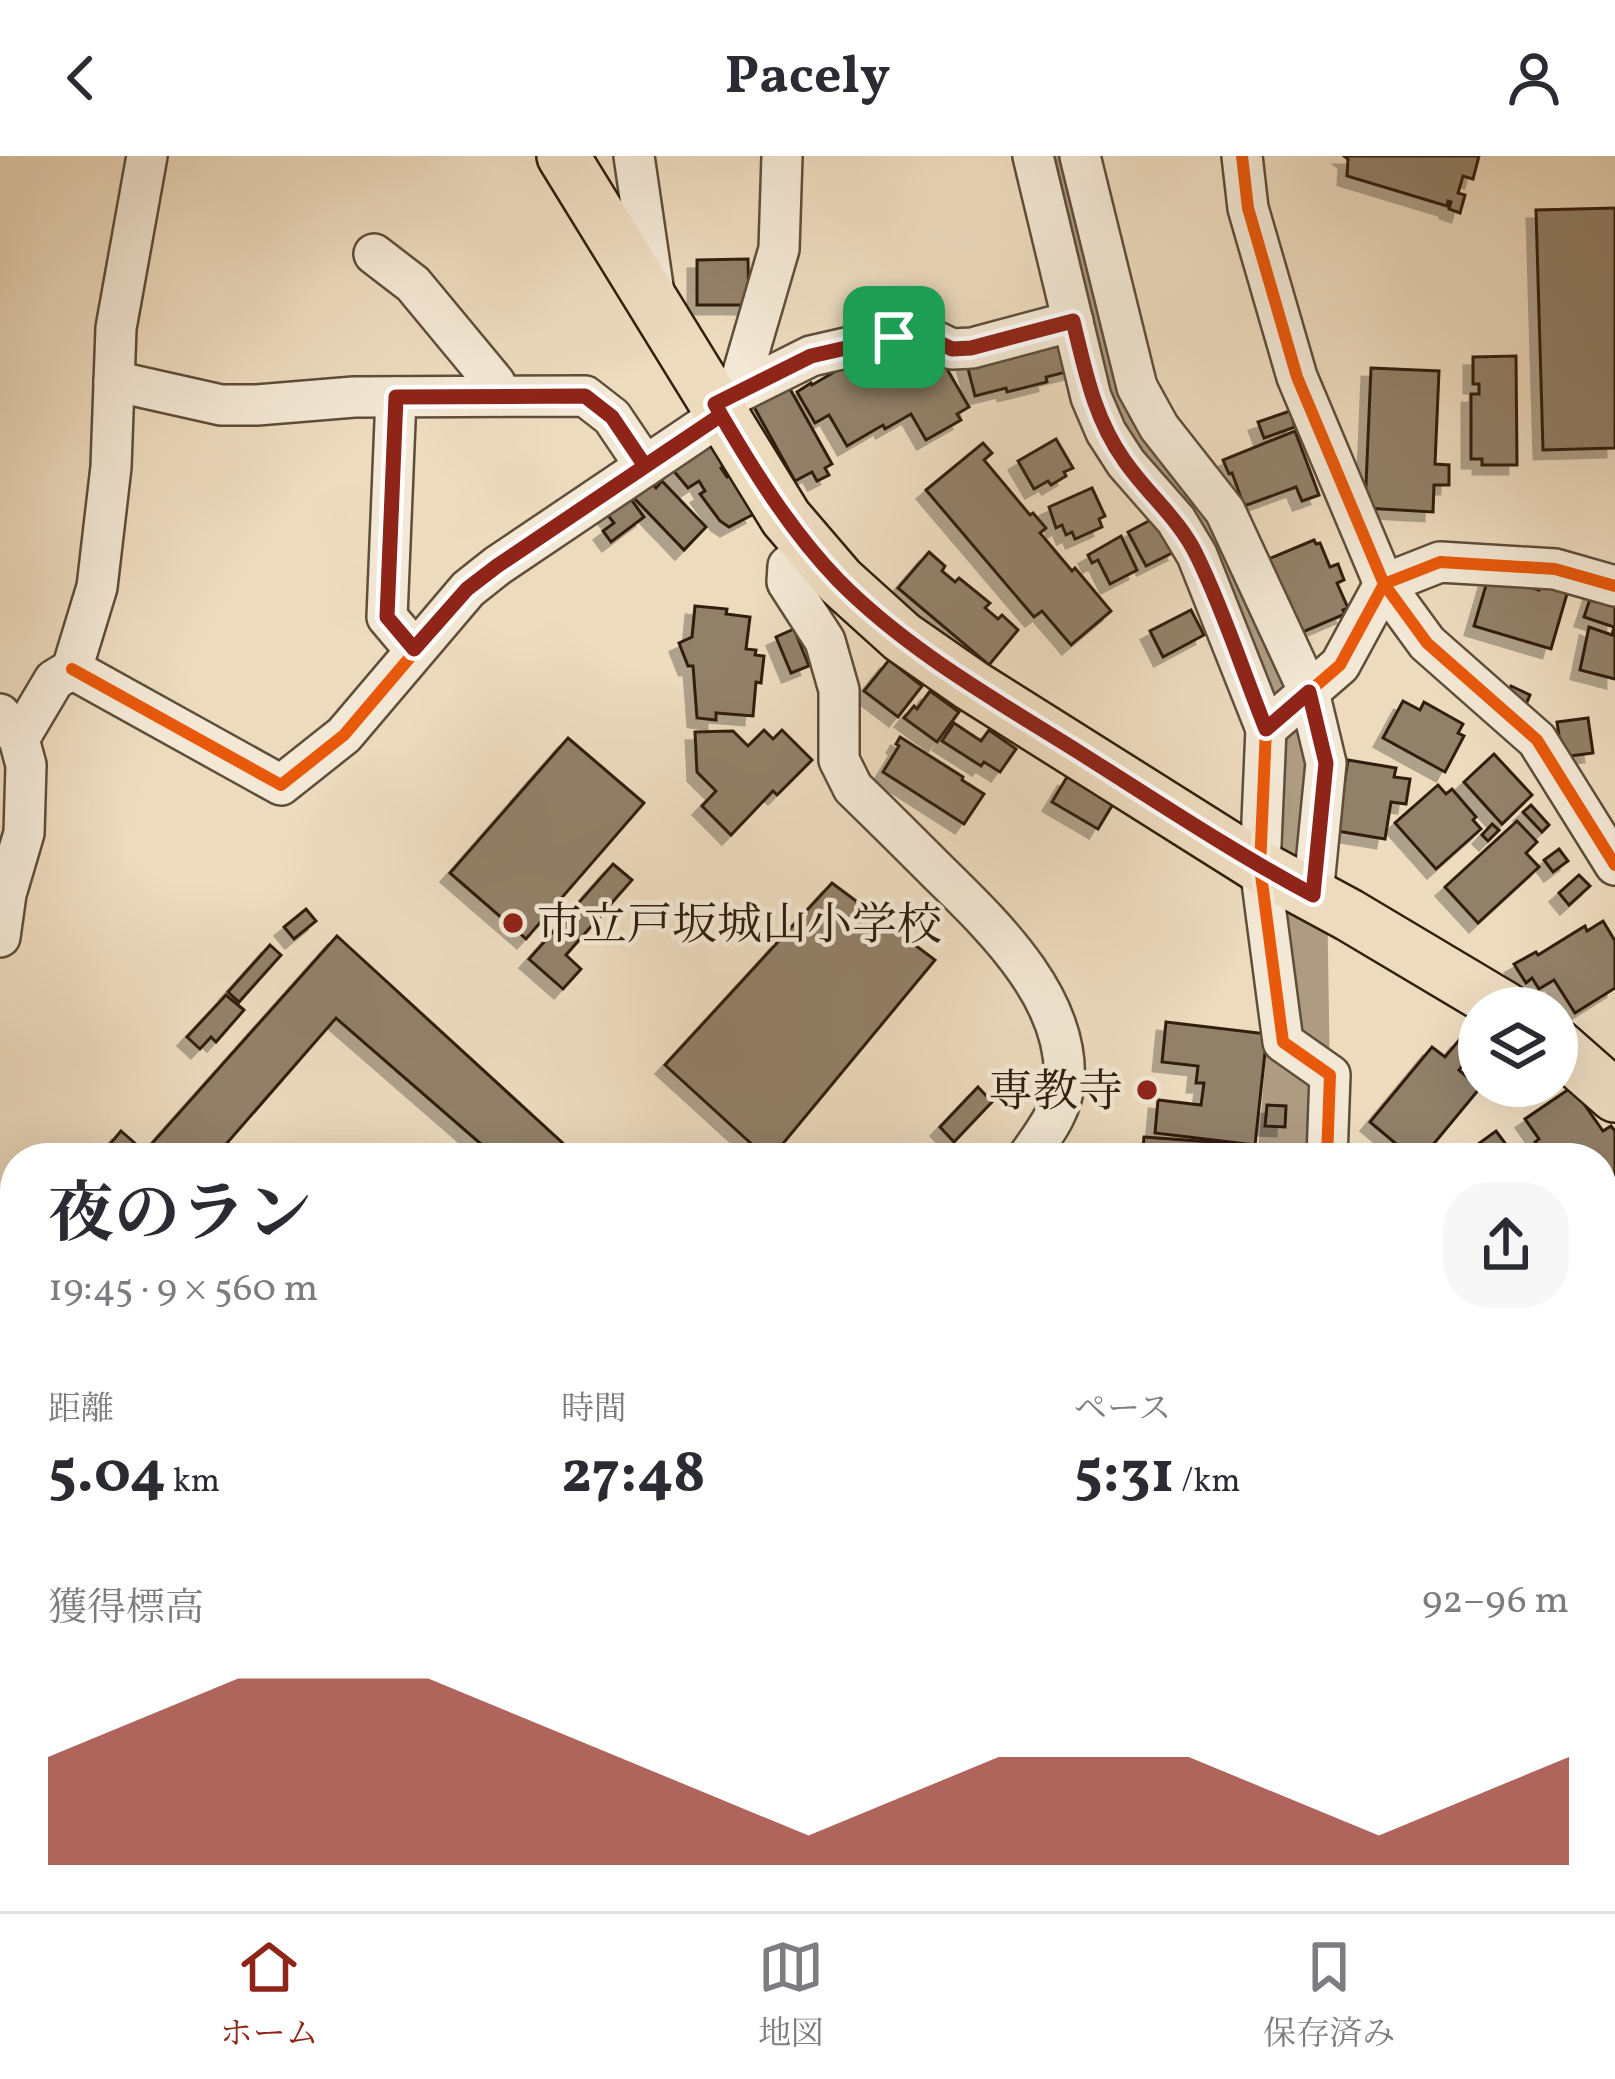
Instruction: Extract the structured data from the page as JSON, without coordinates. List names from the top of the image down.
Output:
{
  "places": ["市立戸坂城山小学校", "専教寺"],
  "page": {
    "header": "Pacely",
    "heading": ["夜のラン", "19:45 · 9 × 560 m"],
    "stats": [
      ["距離", "5.04 km"],
      ["時間", "27:48"],
      ["ペース", "5:31 /km"]
    ],
    "chart": ["獲得標高", "92–96 m"],
    "tabs": ["ホーム", "地図", "保存済み"]
  }
}
